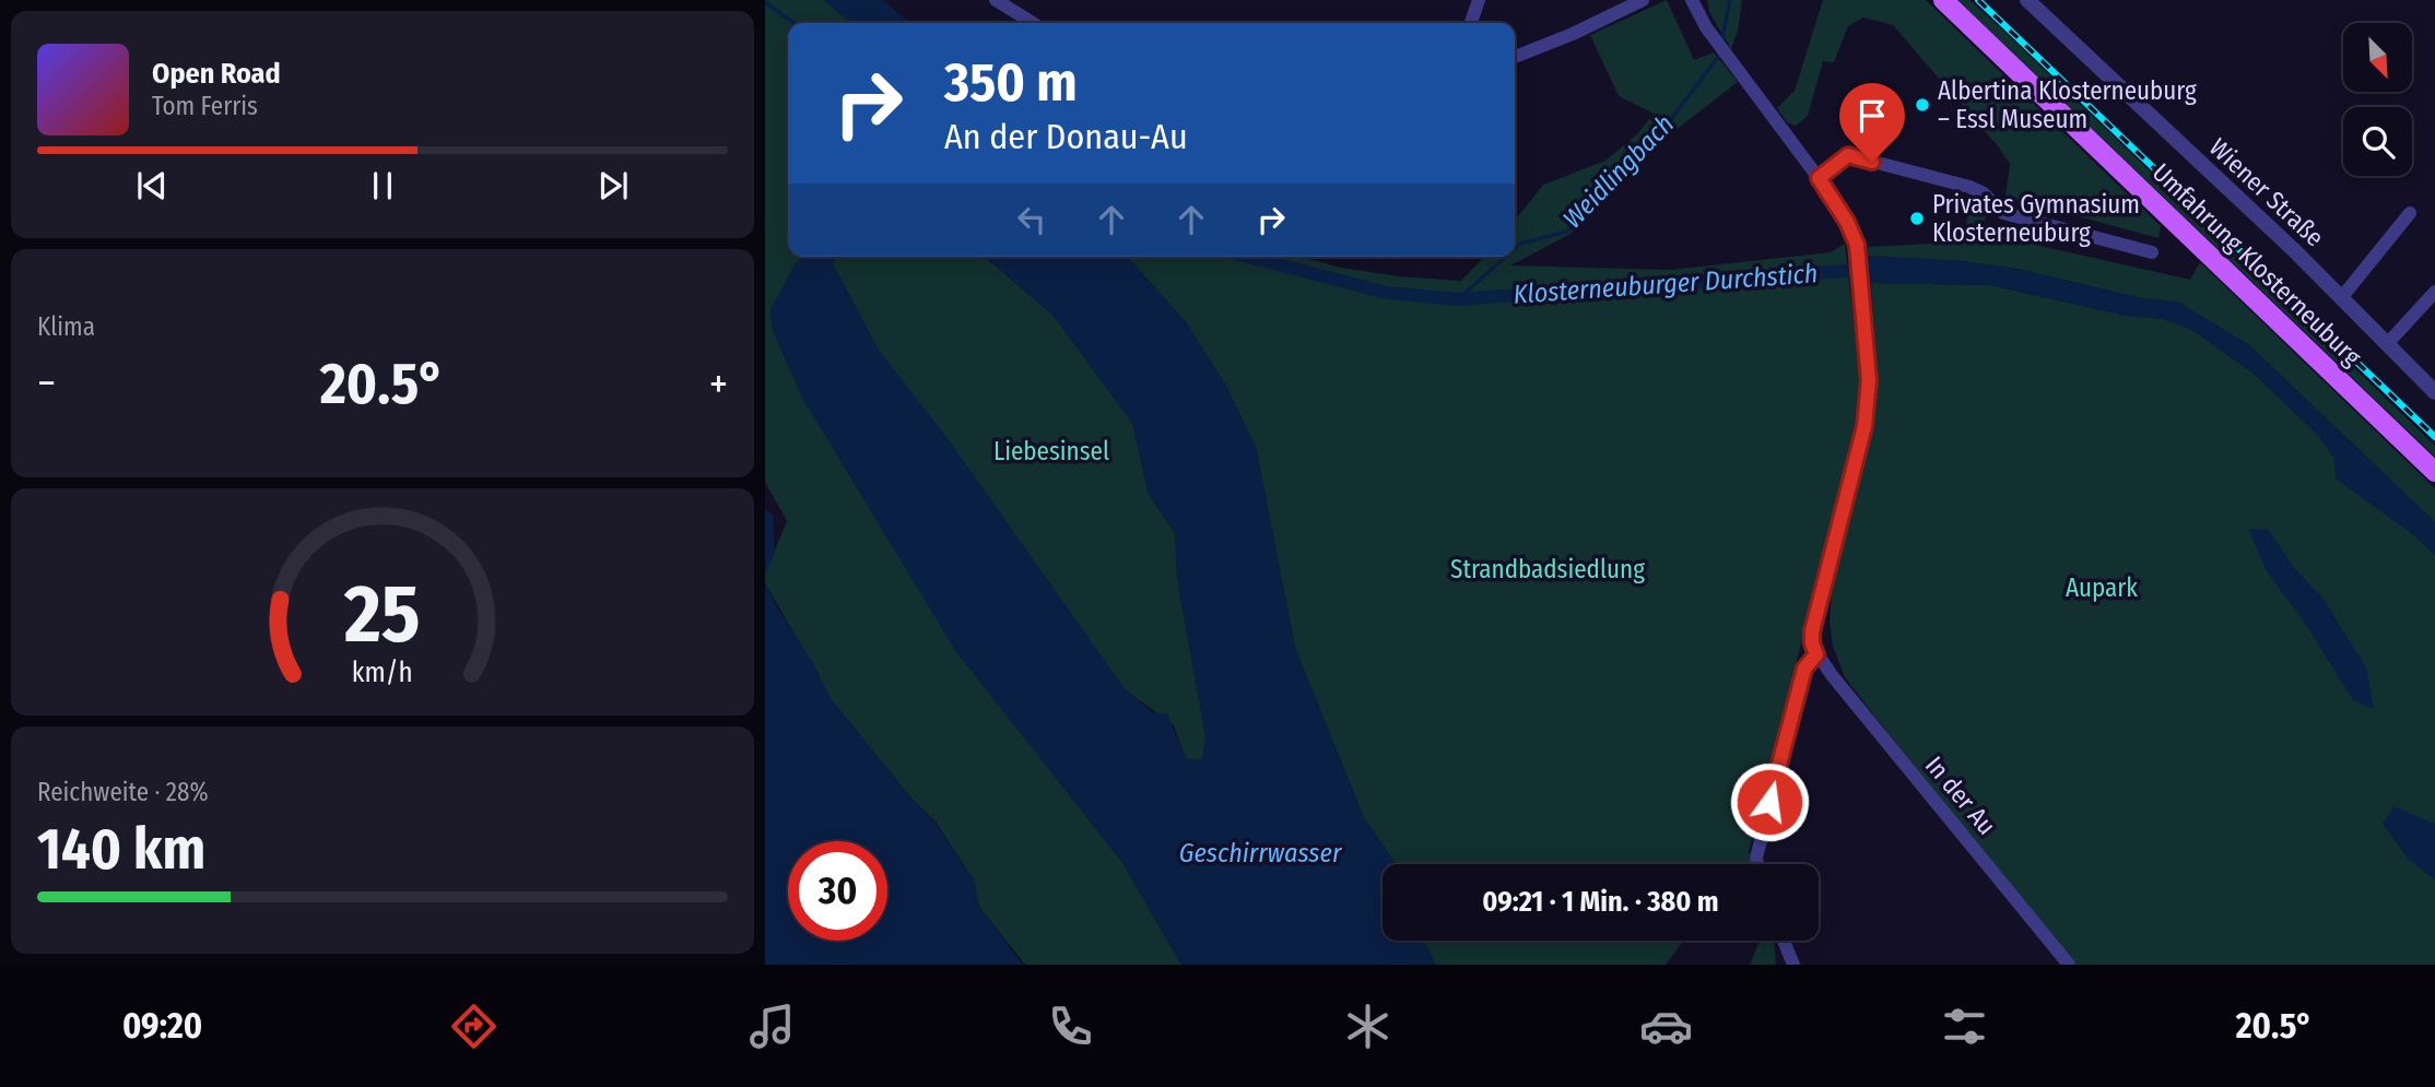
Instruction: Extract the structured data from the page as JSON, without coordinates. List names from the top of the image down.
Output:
{
  "streets": {
    "main road": ["Umfahrung Klosterneuburg"],
    "street": ["Wiener Straße", "In der Au"]
  },
  "water": ["Weidlingbach", "Klosterneuburger Durchstich", "Geschirrwasser"],
  "parks": ["Liebesinsel", "Strandbadsiedlung", "Aupark"],
  "places": ["Albertina Klosterneuburg – Essl Museum", "Privates Gymnasium Klosterneuburg"],
  "north": "bottom right",
  "page": {
    "turn": ["350 m", "An der Donau-Au"],
    "song": ["Open Road", "Tom Ferris"],
    "tile": [
      "Klima",
      ["Reichweite · 28%", "140 km"]
    ],
    "heat": ["−", "20.5°", "+"],
    "limit": "30",
    "trip": "09:21 · 1 Min. · 380 m",
    "tabs": ["09:20", "20.5°"],
    "gauge": ["25", "km/h"]
  }
}
